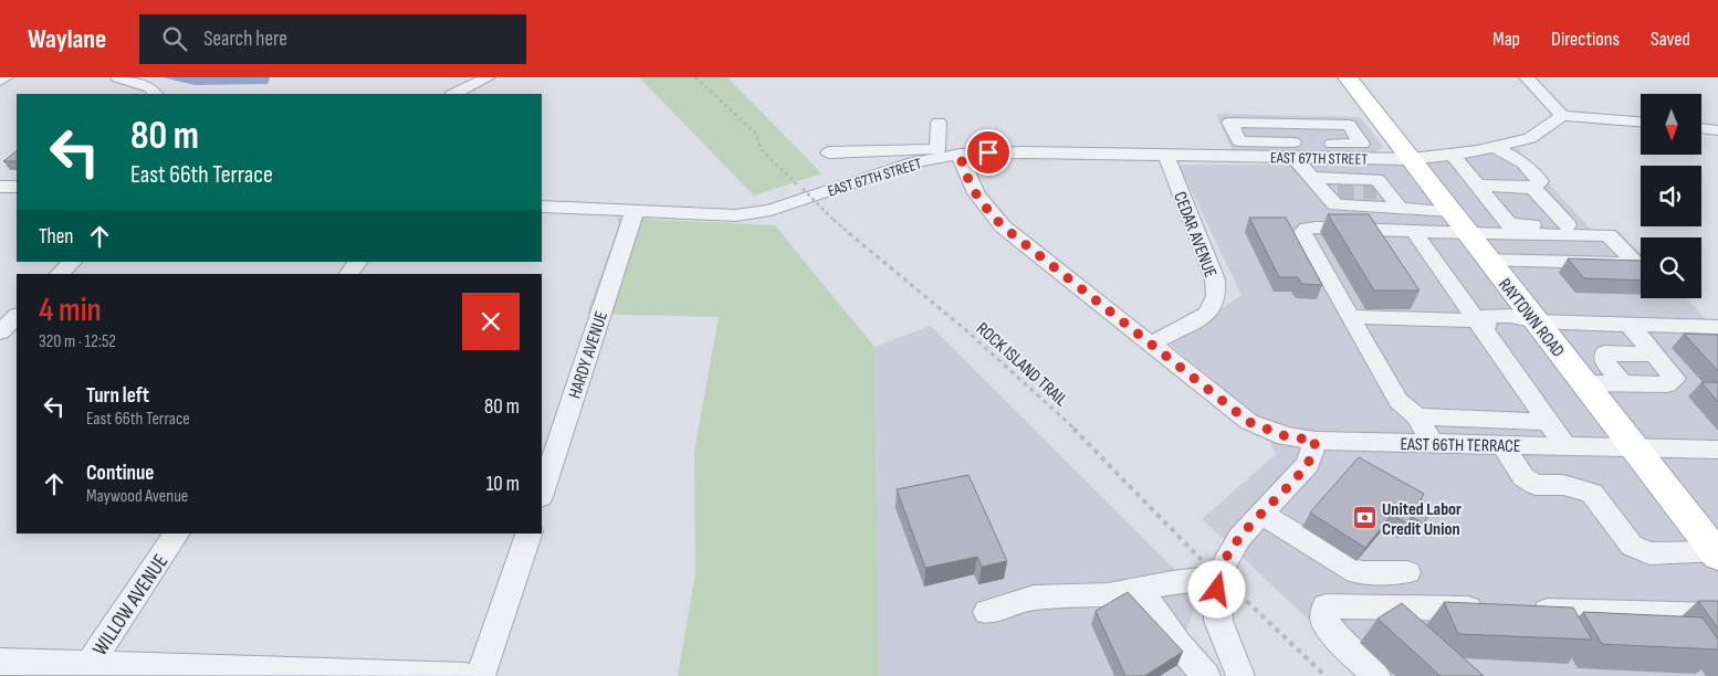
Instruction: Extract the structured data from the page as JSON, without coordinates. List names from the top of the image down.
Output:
{
  "streets": {
    "main road": ["RAYTOWN ROAD"],
    "street": [
      "EAST 67TH STREET",
      "CEDAR AVENUE",
      "HARDY AVENUE",
      "EAST 66TH TERRACE",
      "WILLOW AVENUE"
    ],
    "path": ["ROCK ISLAND TRAIL"]
  },
  "crossings": [
    ["EAST 67TH STREET", "CEDAR AVENUE"],
    ["EAST 67TH STREET", "RAYTOWN ROAD"],
    ["EAST 67TH STREET", "HARDY AVENUE"],
    ["EAST 67TH STREET", "EAST 66TH TERRACE"],
    ["CEDAR AVENUE", "EAST 66TH TERRACE"],
    ["RAYTOWN ROAD", "EAST 66TH TERRACE"]
  ],
  "places": {
    "bank": ["United Labor Credit Union"]
  },
  "north": "bottom",
  "page": {
    "header": "Waylane",
    "search": "Search here",
    "nav": ["Map", "Directions", "Saved"],
    "turn": ["80 m", "East 66th Terrace"],
    "then": "Then",
    "heading": ["4 min", "320 m · 12:52"],
    "list": [
      {
        "name": "Turn left",
        "note": "East 66th Terrace",
        "value": "80 m"
      },
      {
        "name": "Continue",
        "note": "Maywood Avenue",
        "value": "10 m"
      }
    ]
  }
}
